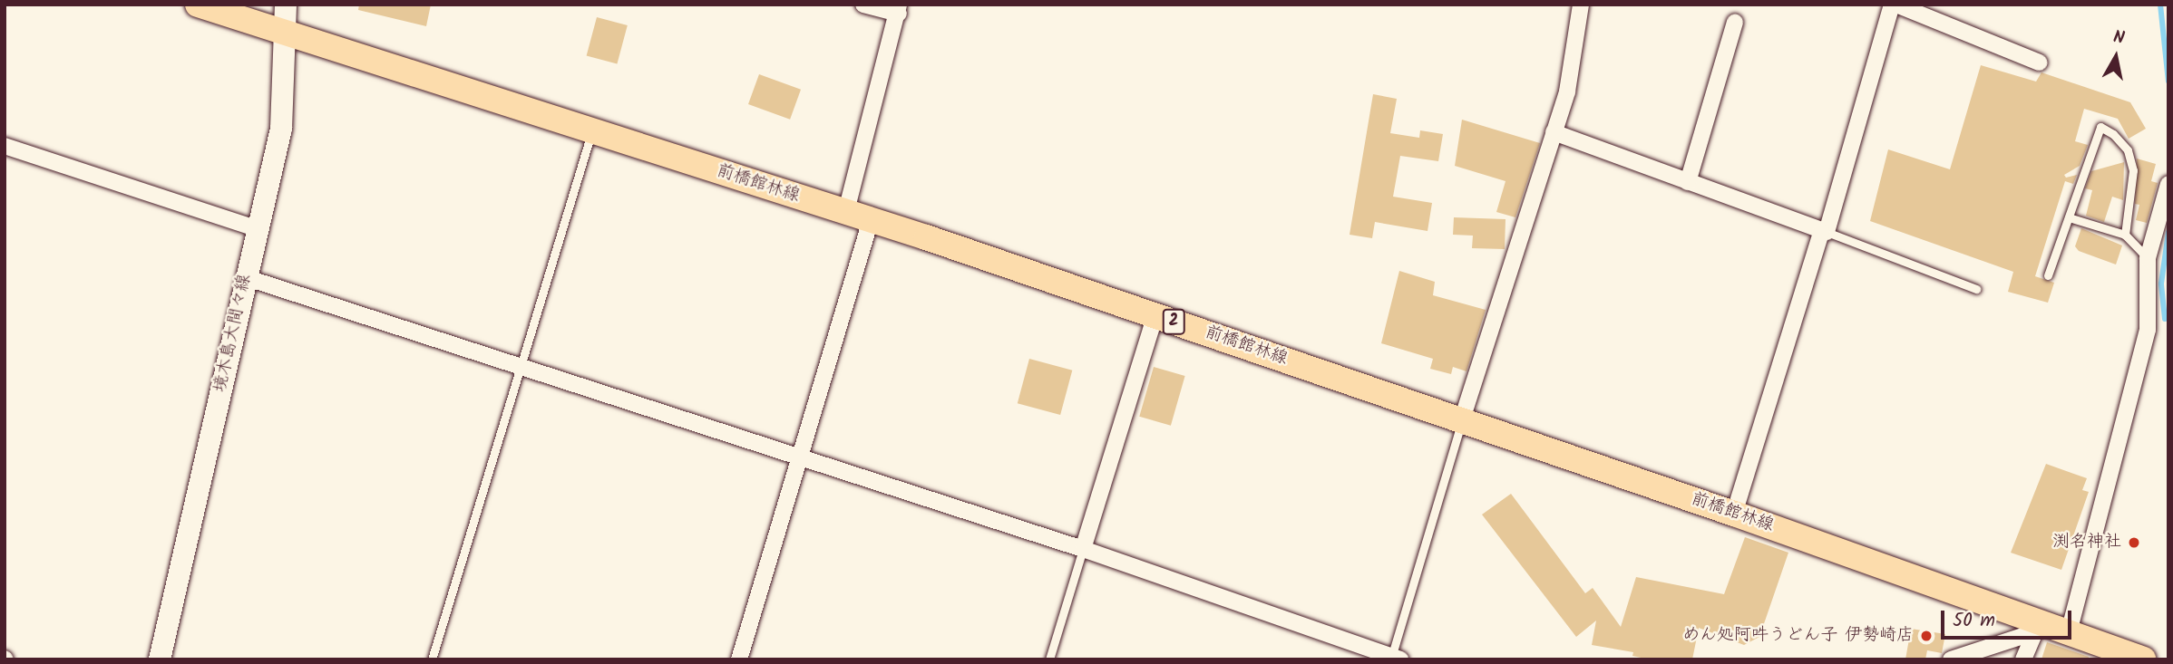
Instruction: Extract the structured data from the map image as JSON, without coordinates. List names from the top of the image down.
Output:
{
  "streets": {
    "main road": ["前橋館林線", "2", "境木島大間々線"]
  },
  "crossings": [
    ["前橋館林線", "境木島大間々線"]
  ],
  "places": ["渕名神社", "めん処阿吽うどん子 伊勢崎店"],
  "scale_bar": "50 m",
  "north": "top"
}
